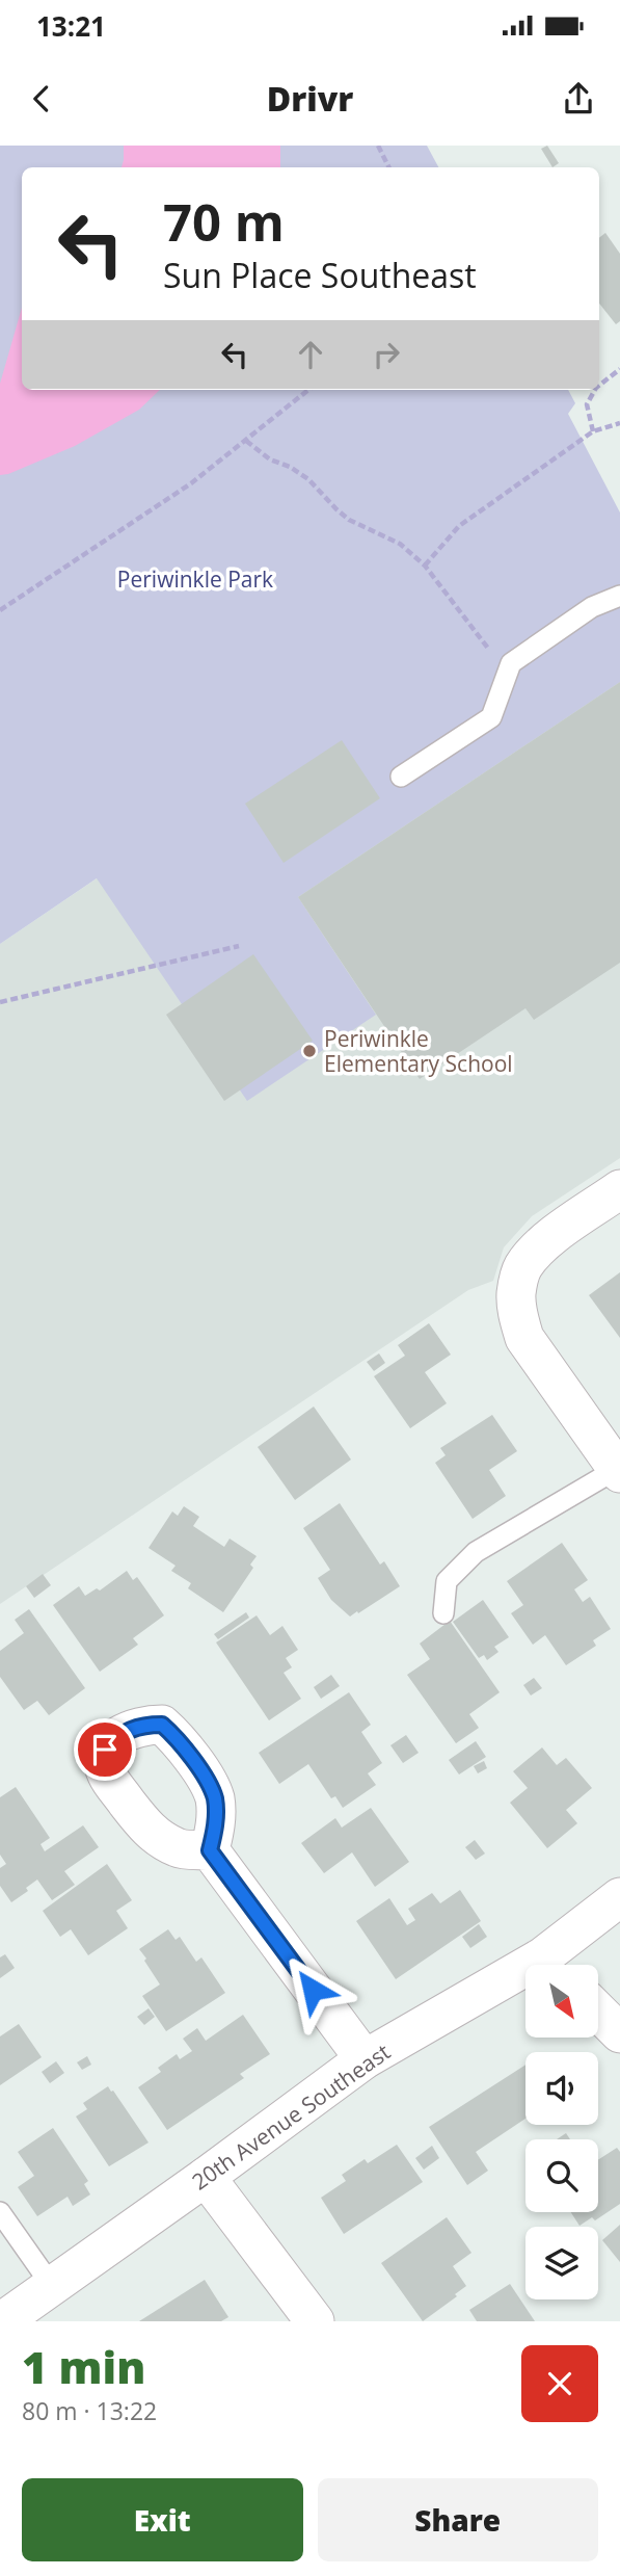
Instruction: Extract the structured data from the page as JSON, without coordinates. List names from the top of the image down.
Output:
{
  "streets": {
    "street": ["20th Avenue Southeast"]
  },
  "parks": ["Periwinkle Park"],
  "places": ["Periwinkle Elementary School"],
  "north": "bottom right",
  "page": {
    "status": "13:21",
    "header": "Drivr",
    "turn": ["70 m", "Sun Place Southeast"],
    "heading": ["1 min", "80 m · 13:22"],
    "buttons": ["Exit", "Share"]
  }
}
